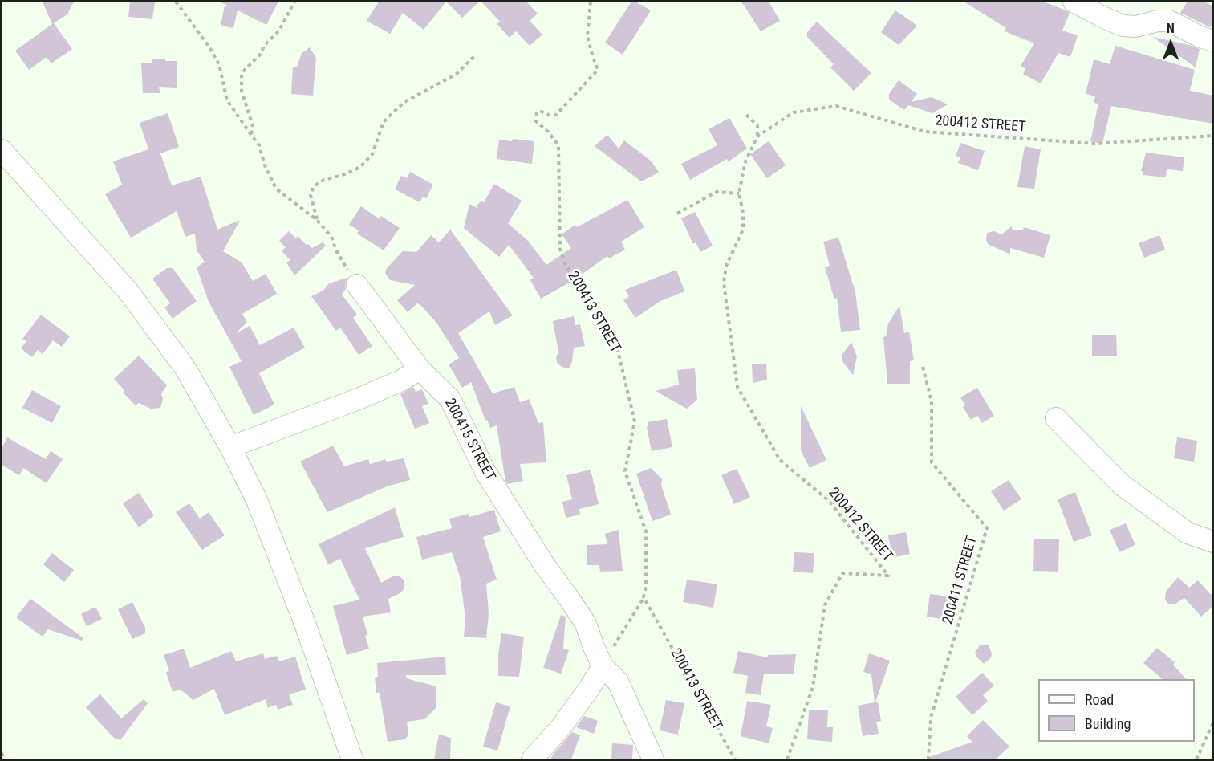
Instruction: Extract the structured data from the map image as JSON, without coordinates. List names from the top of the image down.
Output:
{
  "streets": {
    "street": ["200415 STREET"],
    "path": ["200412 STREET", "200413 STREET", "200411 STREET"]
  },
  "legend": ["Road", "Building"],
  "north": "top"
}
